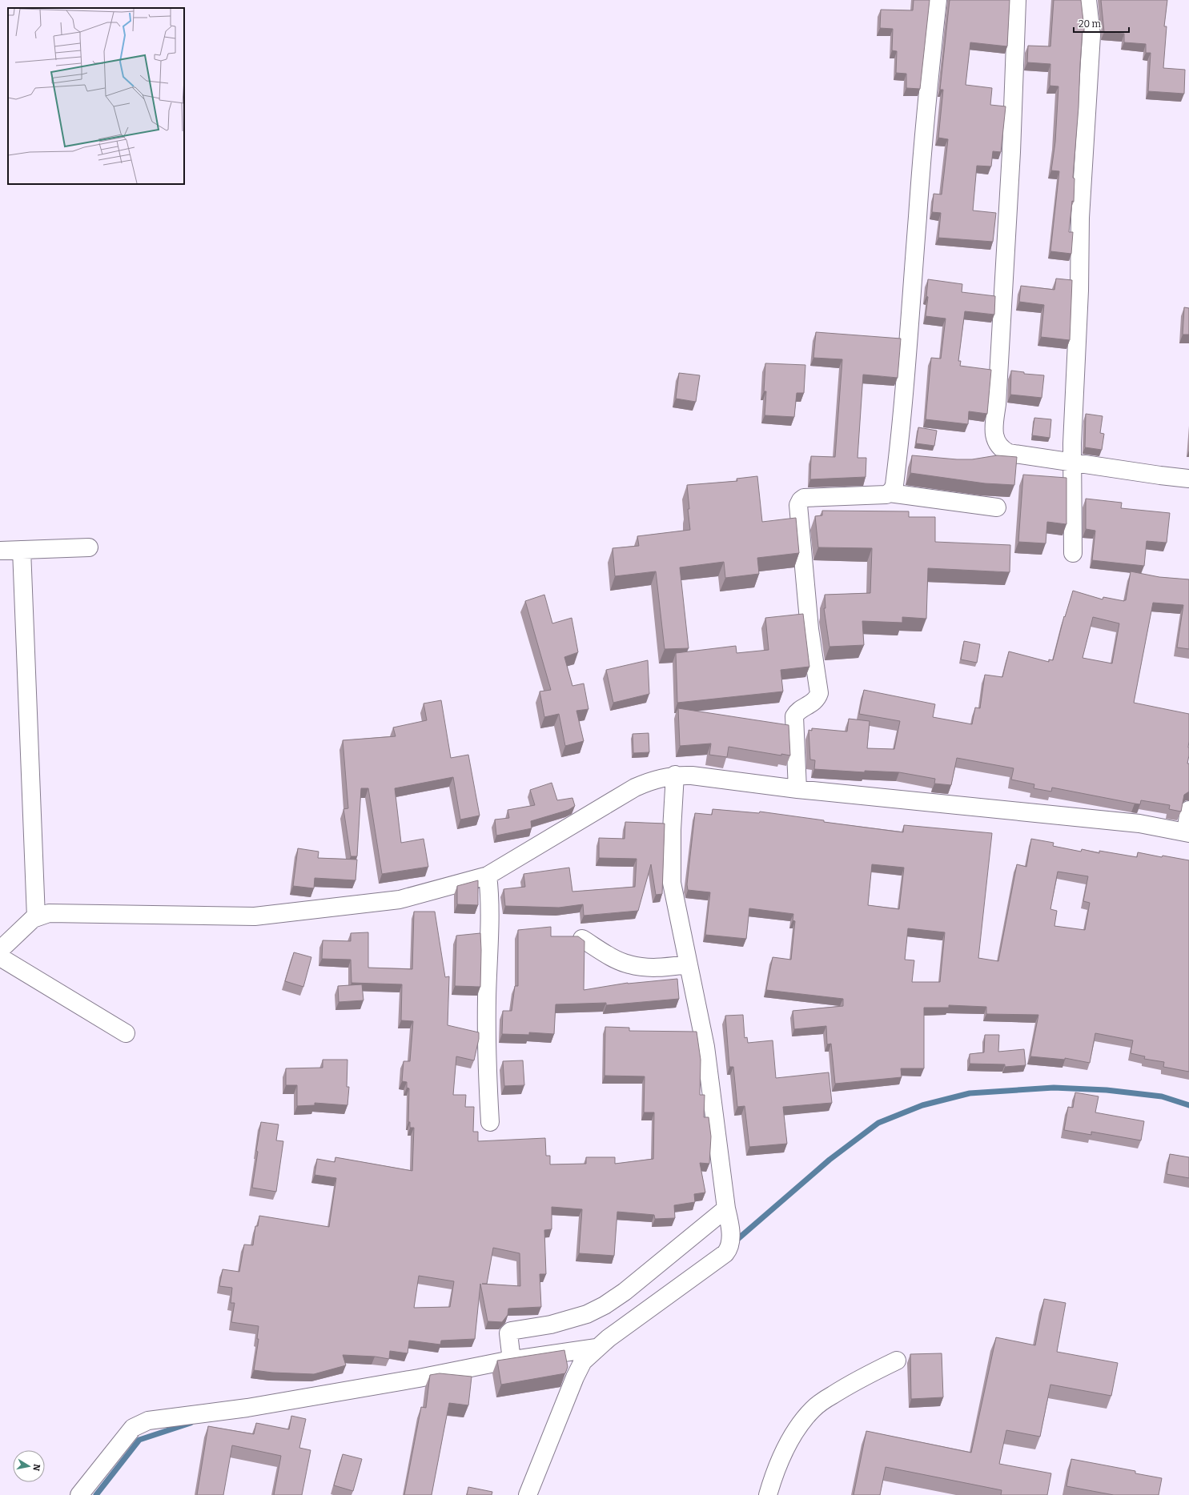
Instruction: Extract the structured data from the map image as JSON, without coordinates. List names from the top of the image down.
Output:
{
  "scale_bar": "20 m",
  "north": "right"
}
